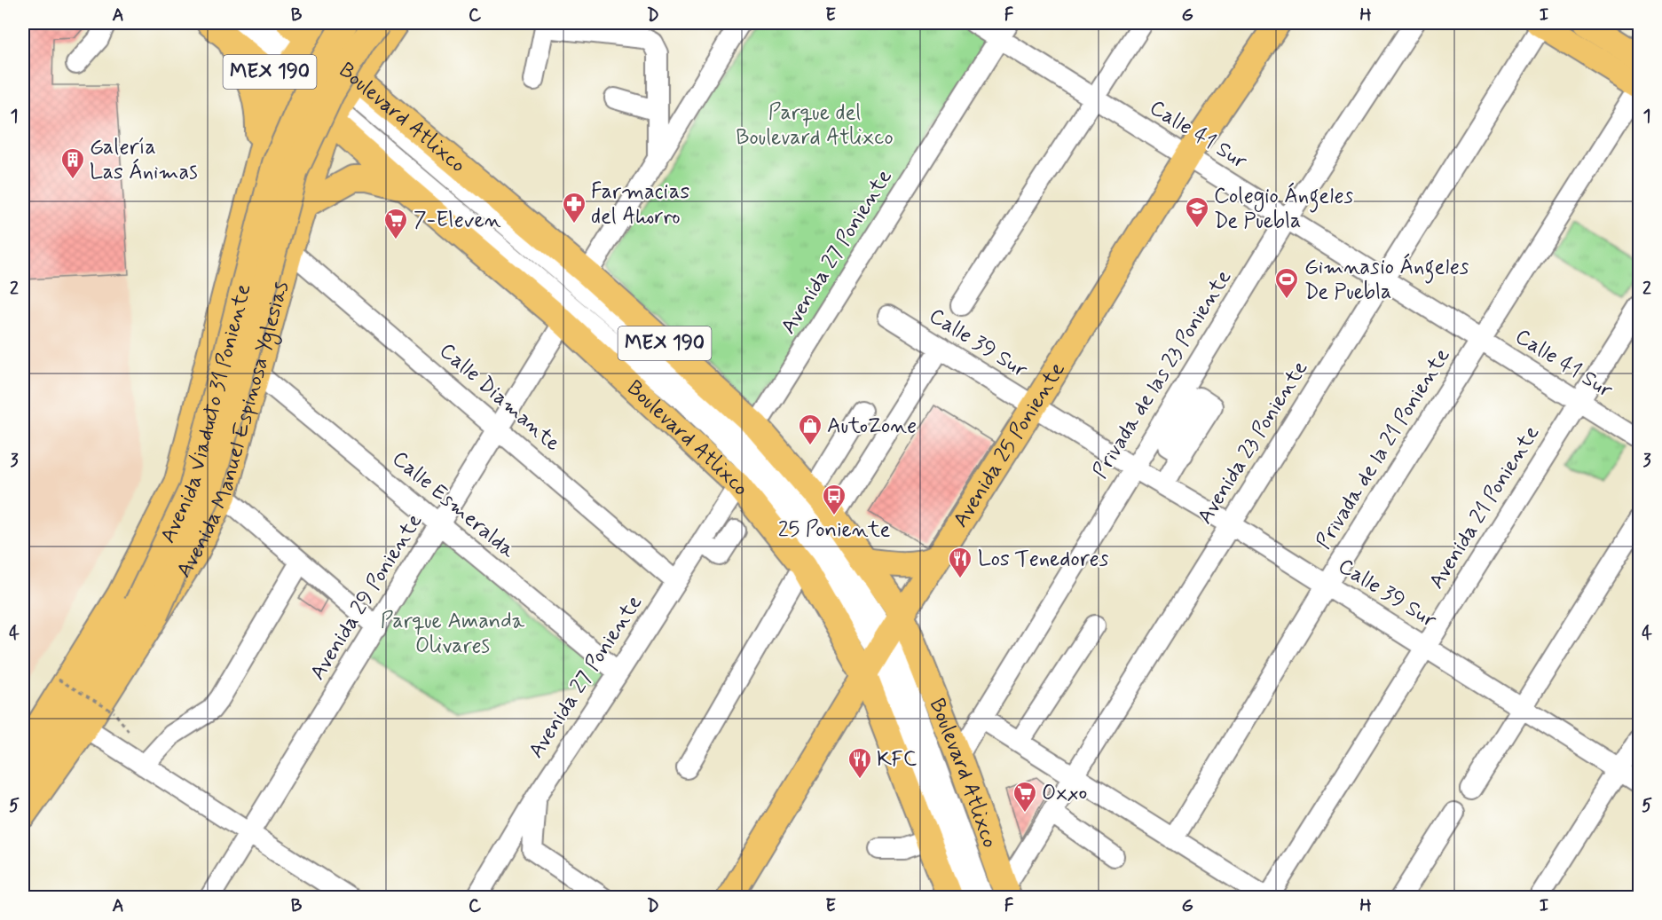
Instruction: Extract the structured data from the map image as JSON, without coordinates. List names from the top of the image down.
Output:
{
  "streets": {
    "main road": [
      "MEX 190",
      "Boulevard Atlixco",
      "Avenida Viaducto 31 Poniente",
      "Avenida Manuel Espinosa Yglesias",
      "Avenida 25 Poniente"
    ],
    "street": [
      "Calle 41 Sur",
      "Avenida 27 Poniente",
      "Calle 39 Sur",
      "Privada de las 23 Poniente",
      "Calle Diamante",
      "Avenida 23 Poniente",
      "Privada de la 21 Poniente",
      "Calle Esmeralda",
      "Avenida 21 Poniente",
      "Avenida 29 Poniente"
    ]
  },
  "crossings": [
    ["Boulevard Atlixco", "Avenida 27 Poniente"],
    ["Boulevard Atlixco", "Privada de las 23 Poniente"],
    ["Boulevard Atlixco", "Avenida Manuel Espinosa Yglesias"],
    ["Boulevard Atlixco", "Avenida 23 Poniente"],
    ["Boulevard Atlixco", "Avenida 25 Poniente"],
    ["Boulevard Atlixco", "Avenida 29 Poniente"],
    ["Calle 41 Sur", "Avenida 27 Poniente"],
    ["Calle 41 Sur", "Privada de las 23 Poniente"],
    ["Calle 41 Sur", "Avenida 23 Poniente"],
    ["Calle 41 Sur", "Avenida 25 Poniente"],
    ["Calle 41 Sur", "Privada de la 21 Poniente"],
    ["Calle 41 Sur", "Avenida 21 Poniente"],
    ["Avenida 27 Poniente", "Calle Diamante"],
    ["Avenida 27 Poniente", "Calle Esmeralda"],
    ["Calle 39 Sur", "Privada de las 23 Poniente"],
    ["Calle 39 Sur", "Avenida 23 Poniente"],
    ["Calle 39 Sur", "Avenida 25 Poniente"],
    ["Calle 39 Sur", "Privada de la 21 Poniente"],
    ["Calle 39 Sur", "Avenida 21 Poniente"],
    ["Calle Diamante", "Avenida Manuel Espinosa Yglesias"],
    ["Calle Diamante", "Avenida 29 Poniente"],
    ["Avenida Viaducto 31 Poniente", "Avenida Manuel Espinosa Yglesias"],
    ["Avenida Manuel Espinosa Yglesias", "Calle Esmeralda"],
    ["Calle Esmeralda", "Avenida 29 Poniente"]
  ],
  "parks": ["Parque del Boulevard Atlixco", "Parque Amanda Olivares"],
  "places": {
    "building": ["Galería Las Ánimas"],
    "pharmacy": ["Farmacias del Ahorro"],
    "school or university": ["Colegio Ángeles De Puebla"],
    "supermarket": ["7-Eleven", "Oxxo"],
    "sports": ["Gimnasio Ángeles De Puebla"],
    "shop": ["AutoZone"],
    "bus stop": ["25 Poniente"],
    "restaurant": ["Los Tenedores", "KFC"]
  },
  "grid": {
    "columns": [
      "A",
      "B",
      "C",
      "D",
      "E",
      "F",
      "G",
      "H",
      "I"
    ],
    "rows": [
      "1",
      "2",
      "3",
      "4",
      "5"
    ]
  }
}
